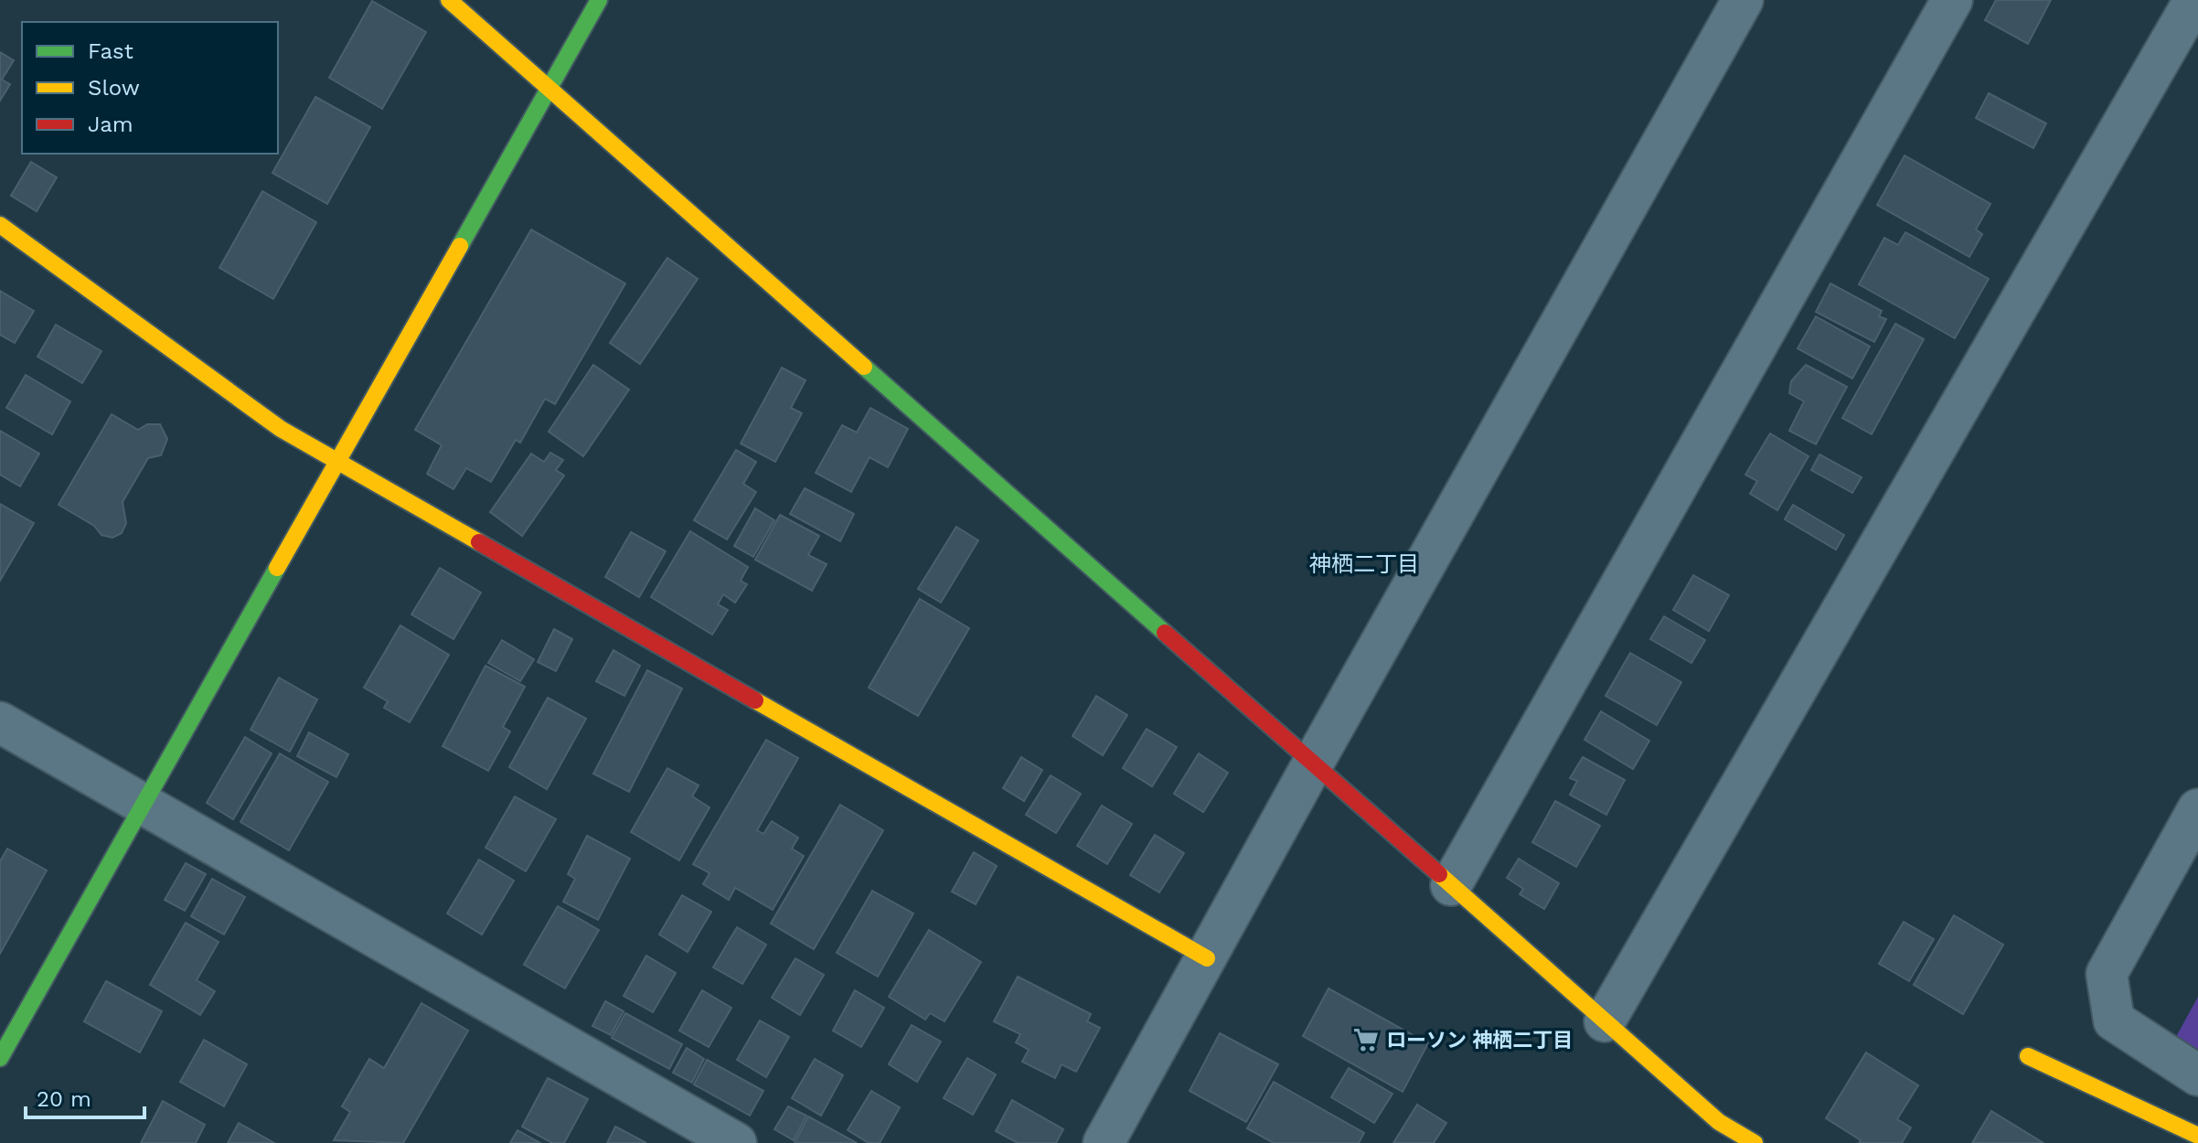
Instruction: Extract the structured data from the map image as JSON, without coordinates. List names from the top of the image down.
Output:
{
  "districts": ["神栖二丁目"],
  "places": {
    "supermarket": ["ローソン 神栖二丁目"]
  },
  "legend": ["Fast", "Slow", "Jam"],
  "scale_bar": "20 m"
}
